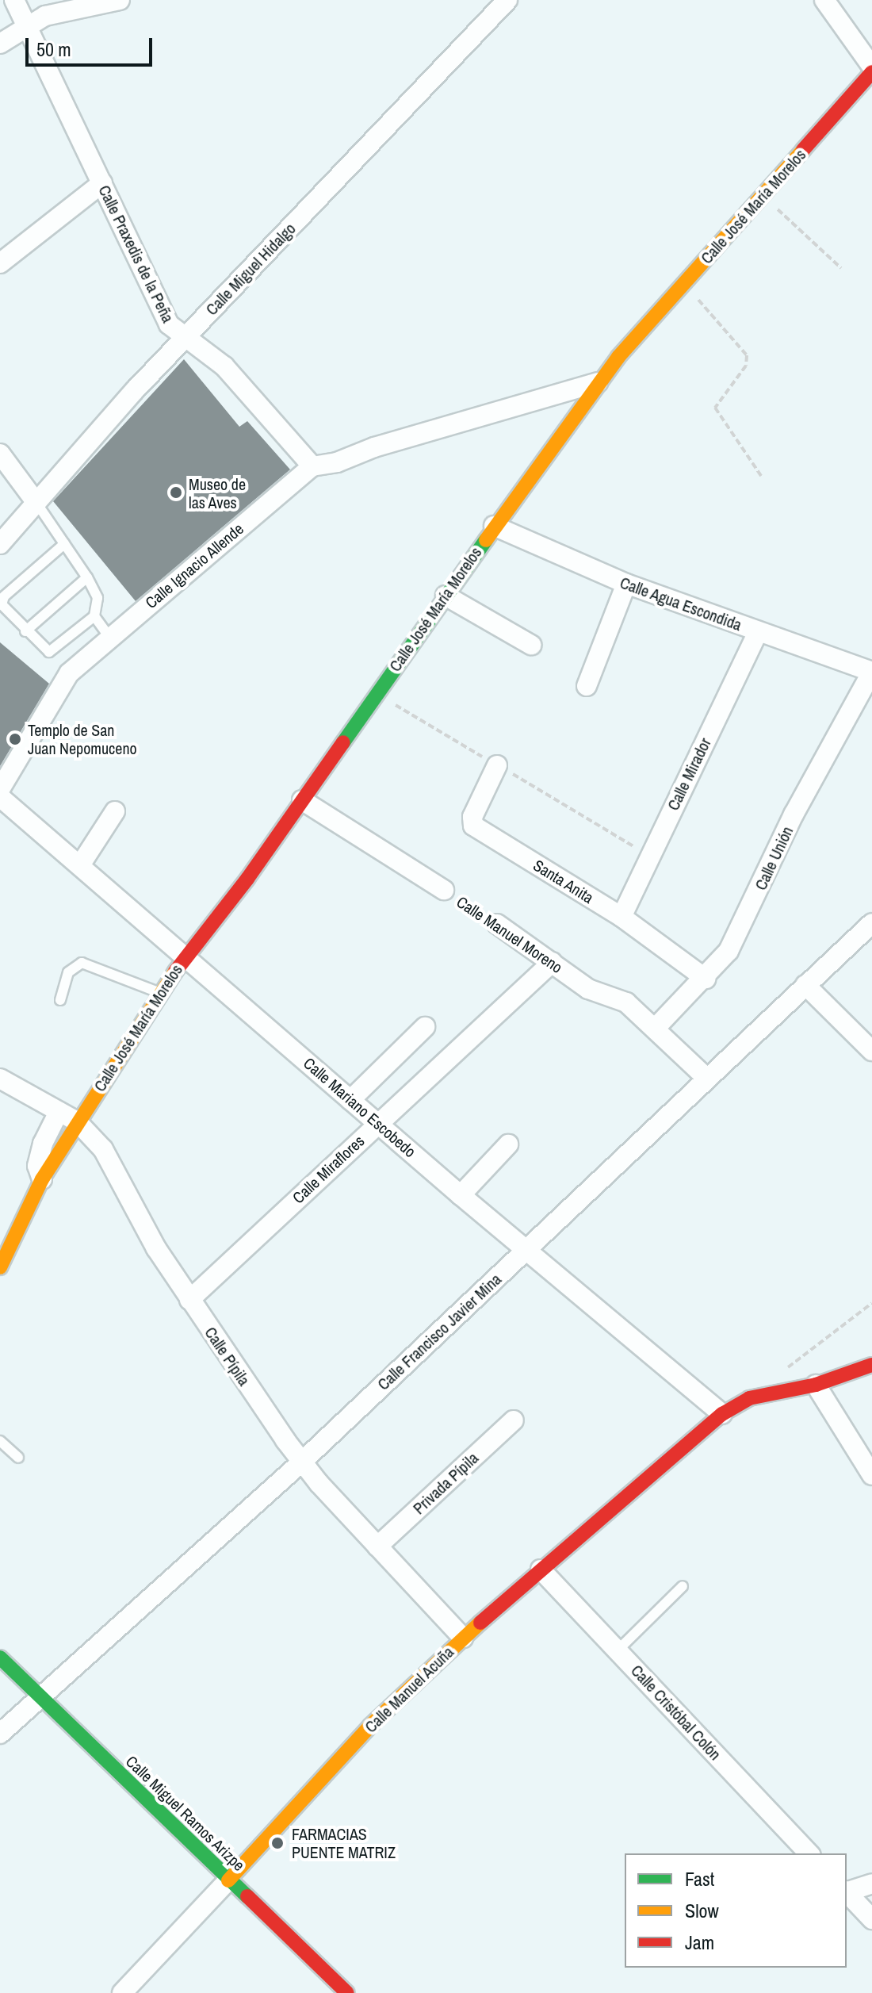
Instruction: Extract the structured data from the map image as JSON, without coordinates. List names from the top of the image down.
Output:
{
  "streets": {
    "street": [
      "Calle José María Morelos",
      "Calle Praxedis de la Peña",
      "Calle Miguel Hidalgo",
      "Calle Ignacio Allende",
      "Calle Agua Escondida",
      "Calle Mirador",
      "Calle Unión",
      "Santa Anita",
      "Calle Manuel Moreno",
      "Calle Mariano Escobedo",
      "Calle Miraflores",
      "Calle Francisco Javier Mina",
      "Calle Pípila",
      "Privada Pípila",
      "Calle Manuel Acuña",
      "Calle Cristóbal Colón",
      "Calle Miguel Ramos Arizpe"
    ]
  },
  "crossings": [
    ["Calle José María Morelos", "Calle Ignacio Allende"],
    ["Calle José María Morelos", "Calle Agua Escondida"],
    ["Calle José María Morelos", "Calle Manuel Moreno"],
    ["Calle José María Morelos", "Calle Mariano Escobedo"],
    ["Calle José María Morelos", "Calle Pípila"],
    ["Calle Praxedis de la Peña", "Calle Miguel Hidalgo"],
    ["Calle Praxedis de la Peña", "Calle Ignacio Allende"],
    ["Calle Agua Escondida", "Calle Mirador"],
    ["Calle Agua Escondida", "Calle Unión"],
    ["Calle Mirador", "Santa Anita"],
    ["Calle Unión", "Santa Anita"],
    ["Calle Unión", "Calle Manuel Moreno"],
    ["Calle Manuel Moreno", "Calle Miraflores"],
    ["Calle Manuel Moreno", "Calle Francisco Javier Mina"],
    ["Calle Mariano Escobedo", "Calle Miraflores"],
    ["Calle Mariano Escobedo", "Calle Francisco Javier Mina"],
    ["Calle Mariano Escobedo", "Calle Manuel Acuña"],
    ["Calle Miraflores", "Calle Pípila"],
    ["Calle Francisco Javier Mina", "Calle Pípila"],
    ["Calle Francisco Javier Mina", "Calle Miguel Ramos Arizpe"],
    ["Calle Pípila", "Privada Pípila"],
    ["Calle Pípila", "Calle Manuel Acuña"],
    ["Calle Manuel Acuña", "Calle Cristóbal Colón"],
    ["Calle Manuel Acuña", "Calle Miguel Ramos Arizpe"]
  ],
  "places": ["Museo de las Aves", "Templo de San Juan Nepomuceno", "FARMACIAS PUENTE MATRIZ"],
  "legend": ["Fast", "Slow", "Jam"],
  "scale_bar": "50 m"
}
